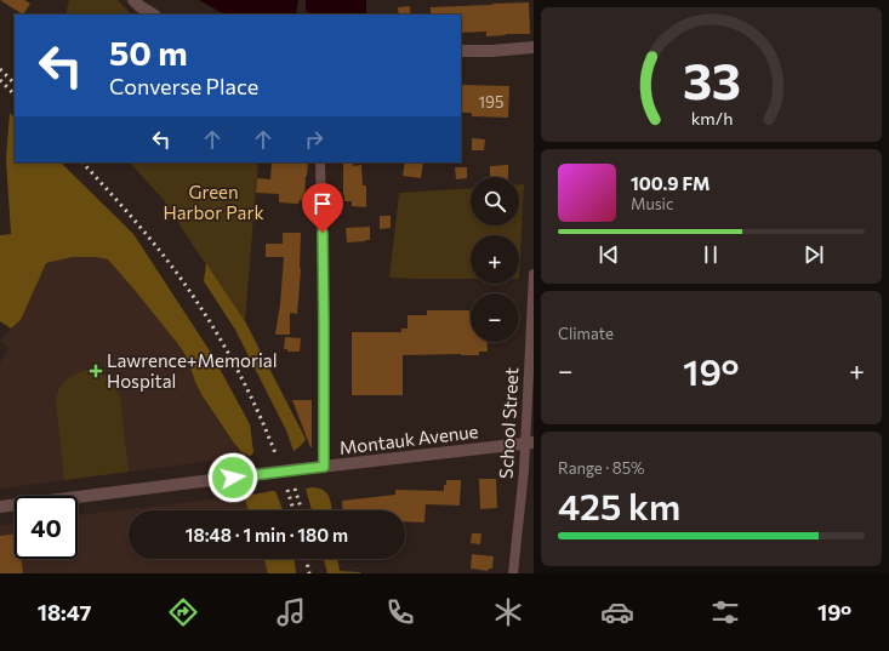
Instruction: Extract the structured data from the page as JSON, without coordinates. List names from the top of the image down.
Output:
{
  "streets": {
    "street": ["School Street", "Montauk Avenue"]
  },
  "crossings": [
    ["School Street", "Montauk Avenue"]
  ],
  "parks": ["Green Harbor Park"],
  "places": {
    "health": ["Lawrence+Memorial Hospital"]
  },
  "house_numbers": ["195"],
  "page": {
    "turn": ["50 m", "Converse Place"],
    "song": ["100.9 FM", "Music"],
    "map_buttons": ["+", "−"],
    "tile": [
      "Climate",
      ["Range · 85%", "425 km"]
    ],
    "heat": ["−", "19°", "+"],
    "limit": "40",
    "trip": "18:48 · 1 min · 180 m",
    "tabs": ["18:47", "19°"],
    "gauge": ["33", "km/h"]
  }
}
